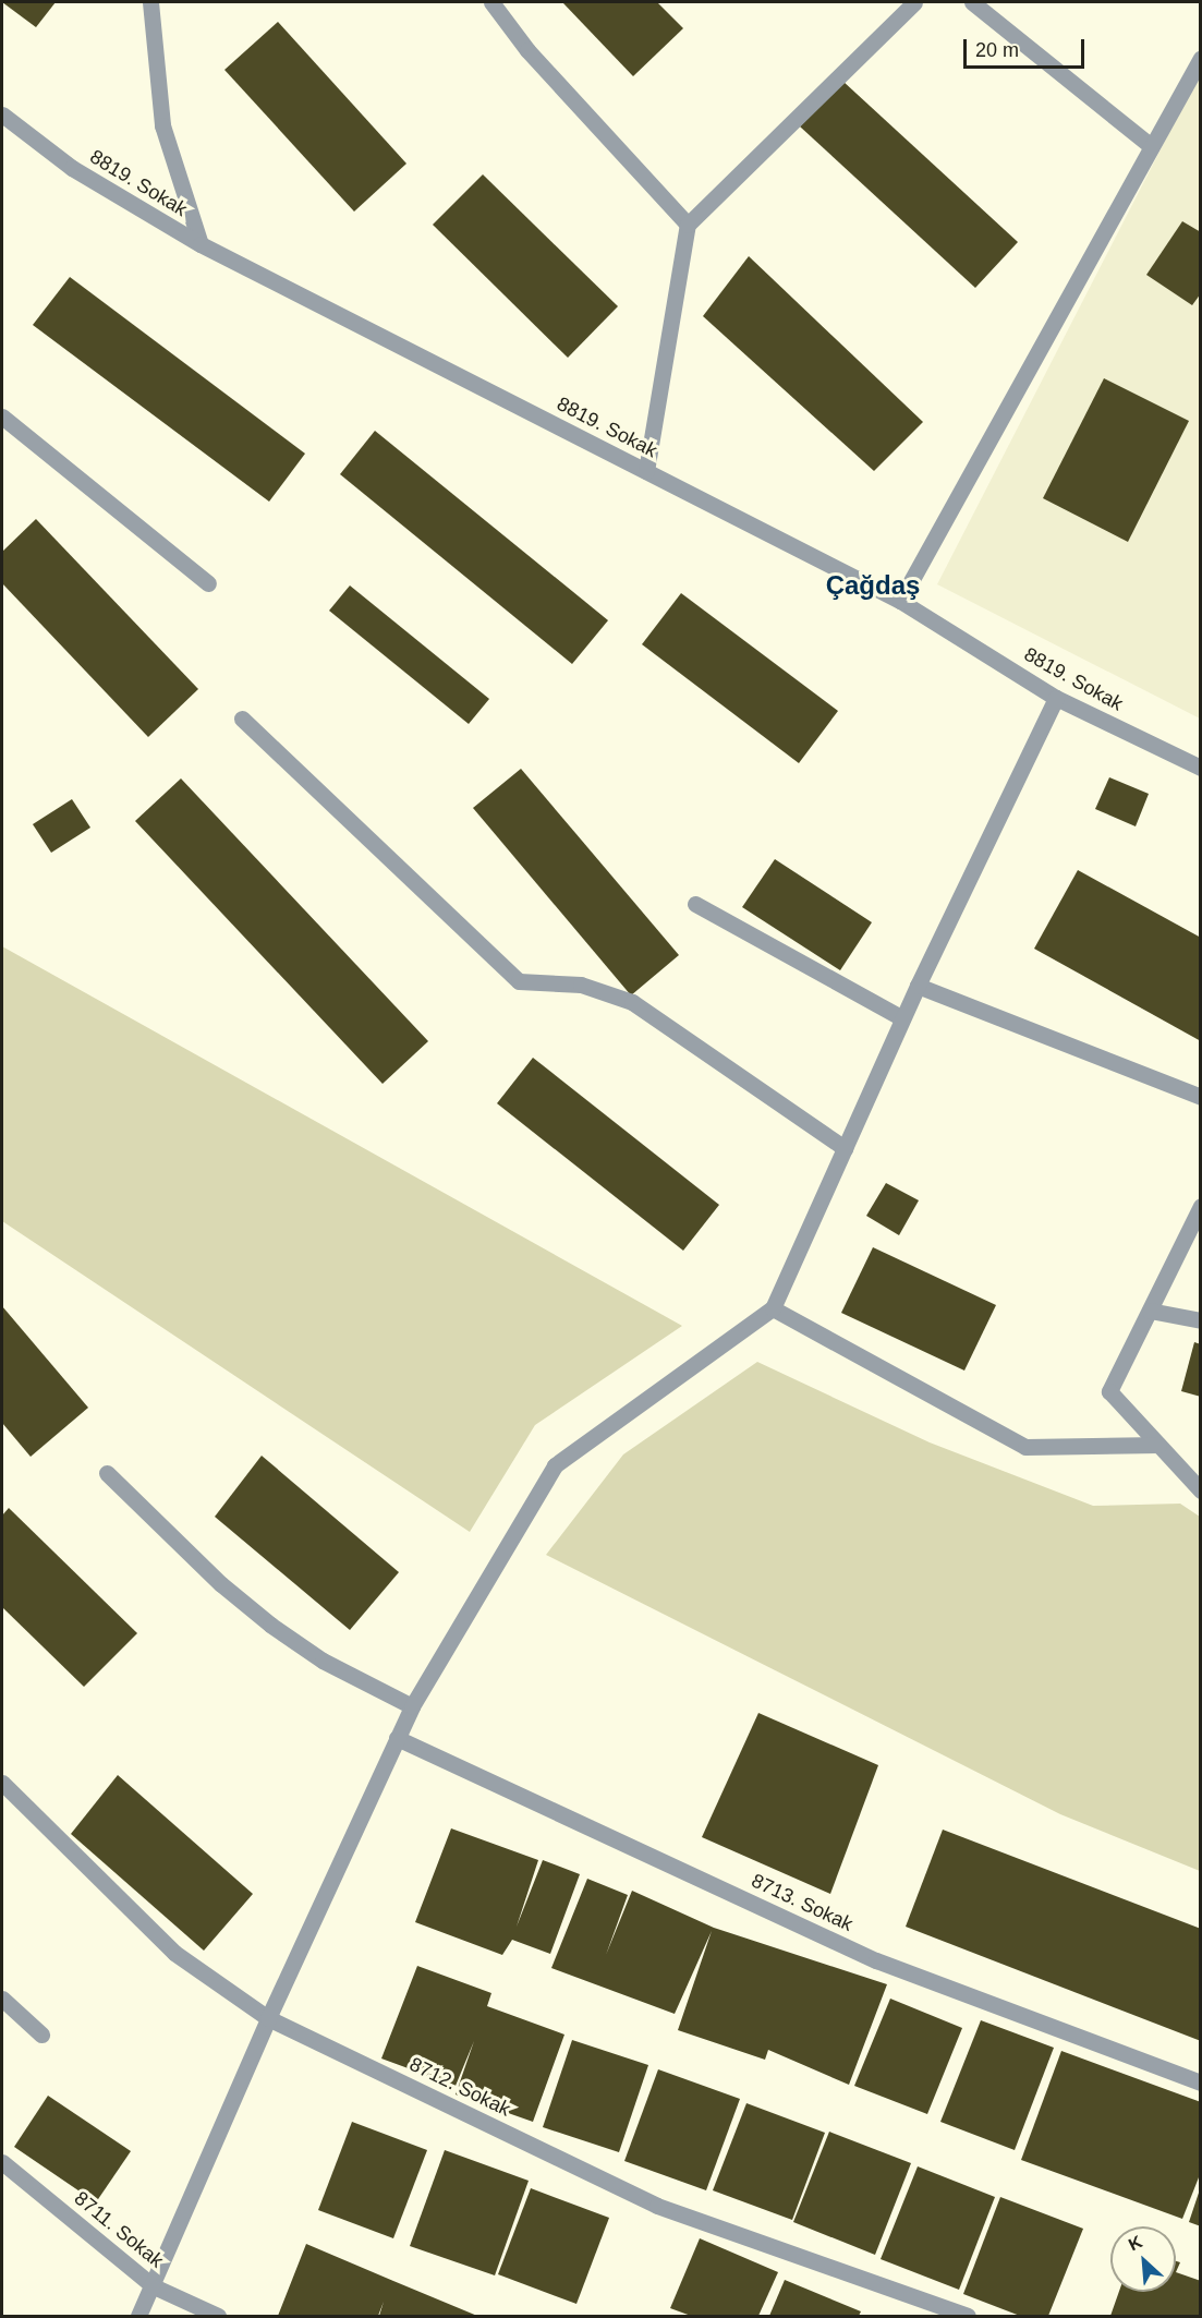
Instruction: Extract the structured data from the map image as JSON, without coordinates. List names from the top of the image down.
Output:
{
  "streets": {
    "street": [
      "8819. Sokak",
      "8713. Sokak",
      "8712. Sokak",
      "8711. Sokak"
    ]
  },
  "districts": ["Çağdaş"],
  "scale_bar": "20 m",
  "north": "top left"
}
